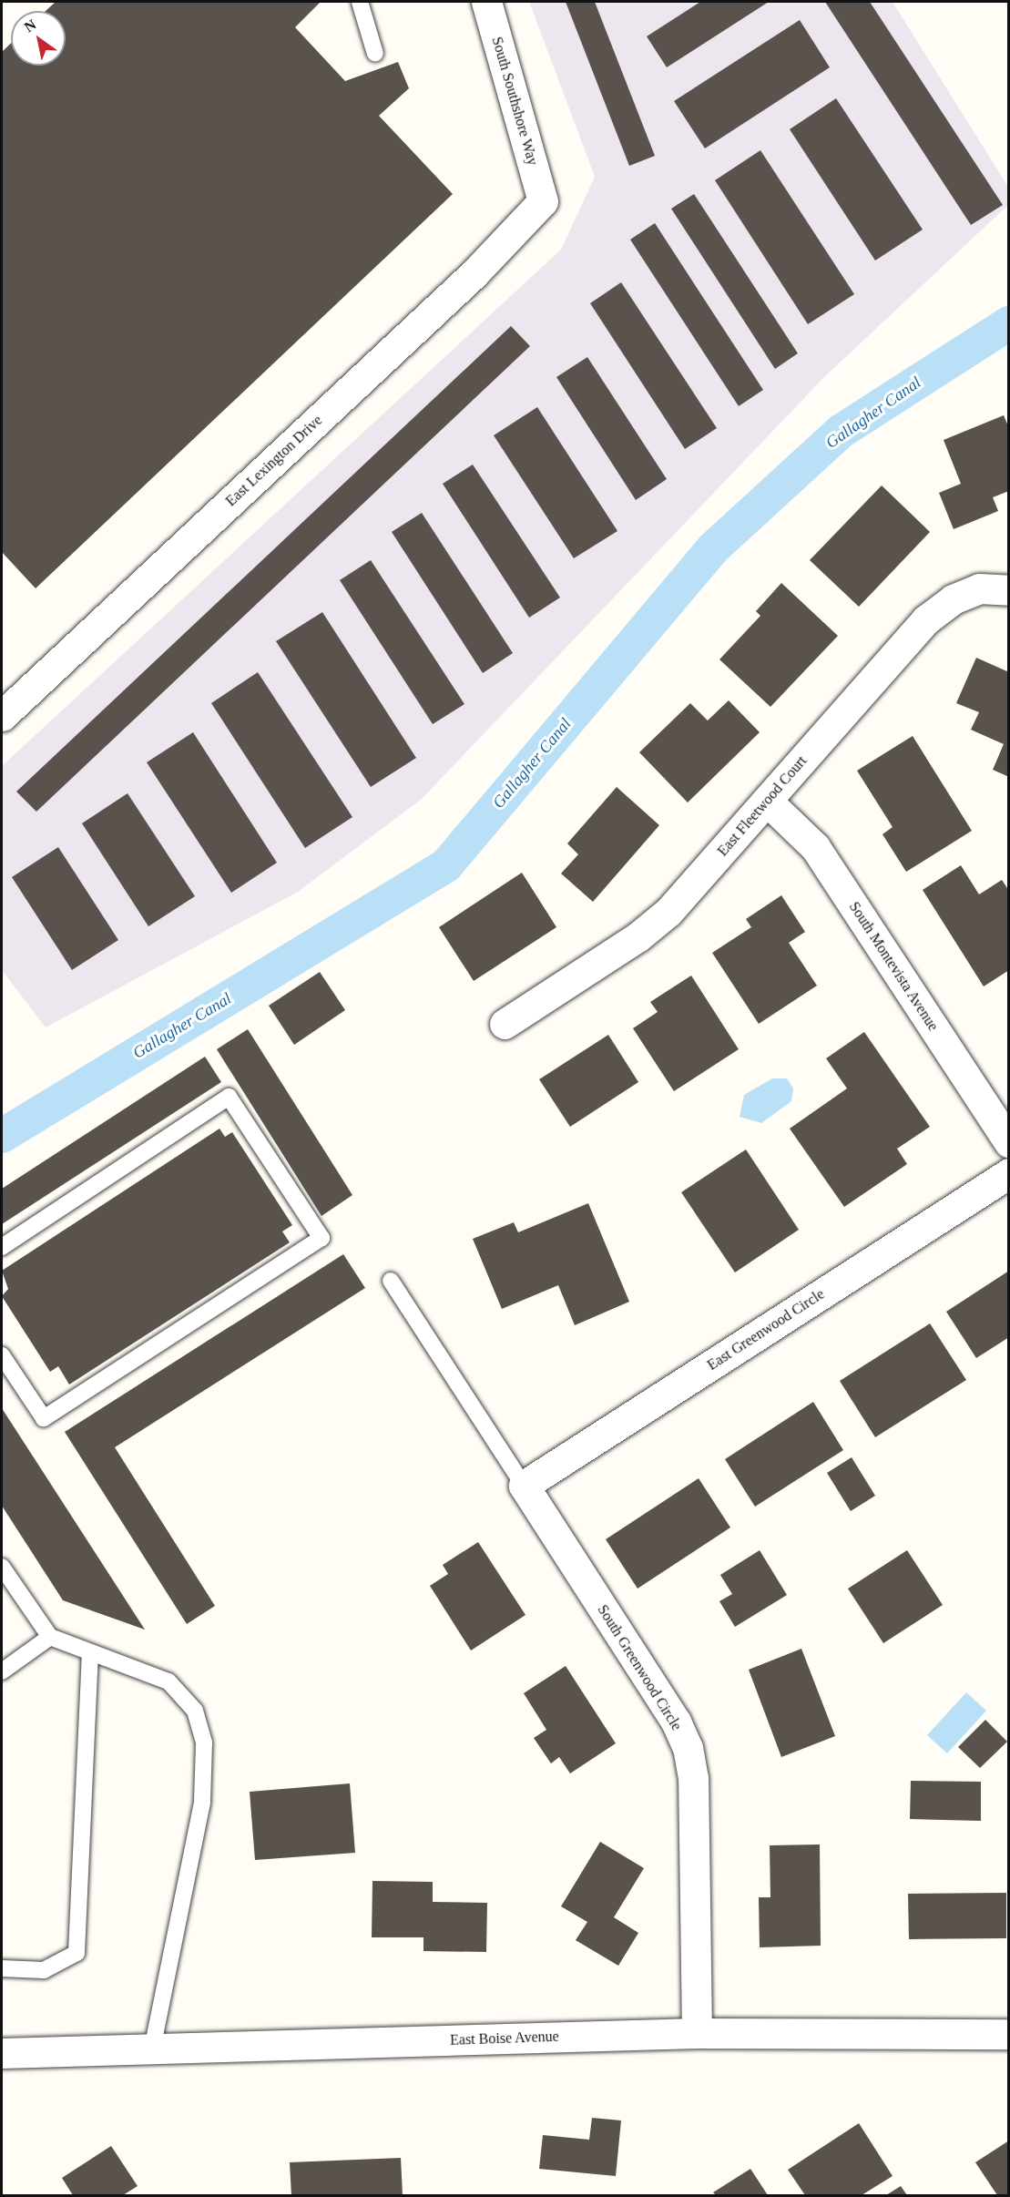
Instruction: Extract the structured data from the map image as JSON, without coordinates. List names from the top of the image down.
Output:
{
  "streets": {
    "street": [
      "South Southshore Way",
      "East Lexington Drive",
      "East Fleetwood Court",
      "South Montevista Avenue",
      "East Greenwood Circle",
      "South Greenwood Circle",
      "East Boise Avenue"
    ]
  },
  "crossings": [
    ["South Southshore Way", "East Lexington Drive"],
    ["East Fleetwood Court", "South Montevista Avenue"],
    ["East Greenwood Circle", "South Greenwood Circle"],
    ["South Greenwood Circle", "East Boise Avenue"]
  ],
  "water": ["Gallagher Canal"],
  "north": "top left"
}
